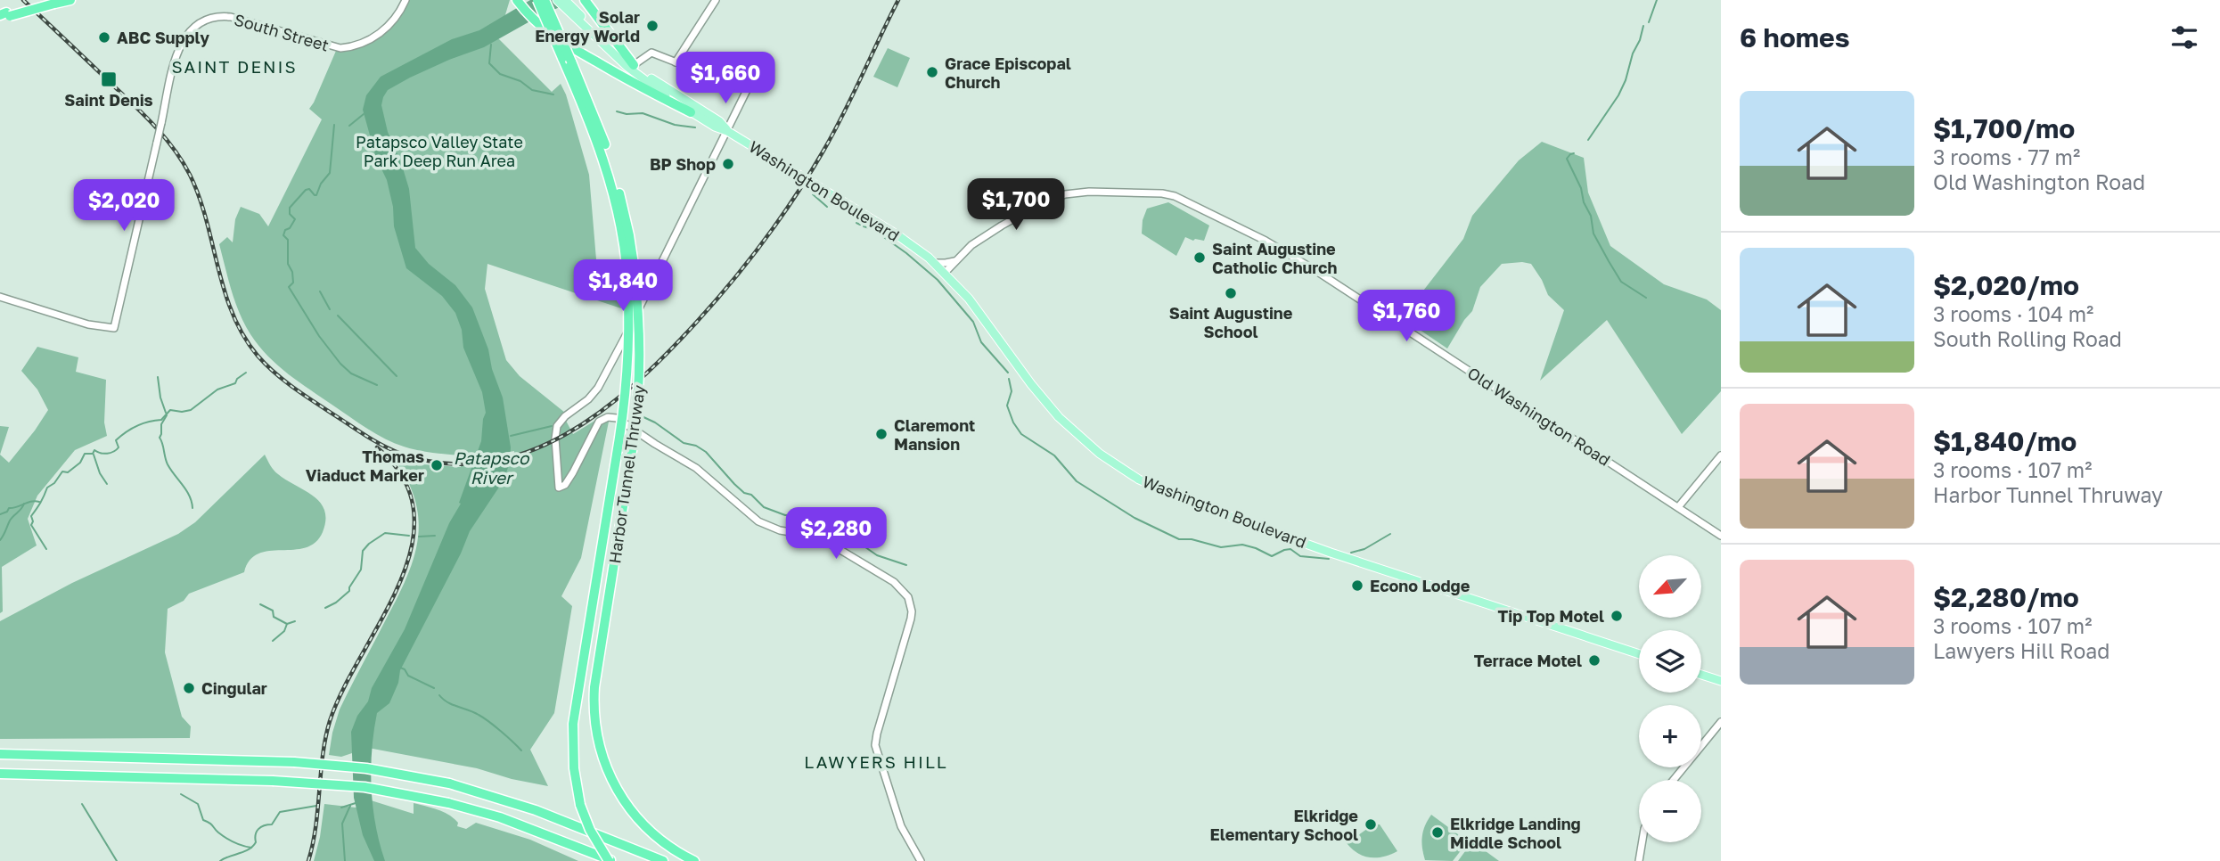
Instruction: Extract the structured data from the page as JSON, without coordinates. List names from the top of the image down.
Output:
{
  "streets": {
    "highway": ["Harbor Tunnel Thruway"],
    "main road": ["Washington Boulevard"],
    "street": ["South Street", "Old Washington Road"]
  },
  "crossings": [
    ["Washington Boulevard", "Old Washington Road"]
  ],
  "districts": ["SAINT DENIS", "LAWYERS HILL"],
  "water": ["Patapsco River"],
  "parks": ["Patapsco Valley State Park Deep Run Area"],
  "places": {
    "other": [
      "Solar Energy World",
      "ABC Supply",
      "Grace Episcopal Church",
      "BP Shop",
      "Saint Augustine Catholic Church",
      "Saint Augustine School",
      "Claremont Mansion",
      "Thomas Viaduct Marker",
      "Econo Lodge",
      "Tip Top Motel",
      "Terrace Motel",
      "Cingular",
      "Elkridge Elementary School",
      "Elkridge Landing Middle School"
    ],
    "transit": ["Saint Denis"]
  },
  "north": "bottom left",
  "page": {
    "heading": "6 homes",
    "price": [
      "$1,660",
      "$1,700",
      "$2,020",
      "$1,840",
      "$1,760",
      "$2,280"
    ],
    "list": [
      {
        "name": "$1,700/mo",
        "note": "3 rooms · 77 m² · Old Washington Road"
      },
      {
        "name": "$2,020/mo",
        "note": "3 rooms · 104 m² · South Rolling Road"
      },
      {
        "name": "$1,840/mo",
        "note": "3 rooms · 107 m² · Harbor Tunnel Thruway"
      },
      {
        "name": "$2,280/mo",
        "note": "3 rooms · 107 m² · Lawyers Hill Road"
      }
    ],
    "map_buttons": ["+", "−"]
  }
}
